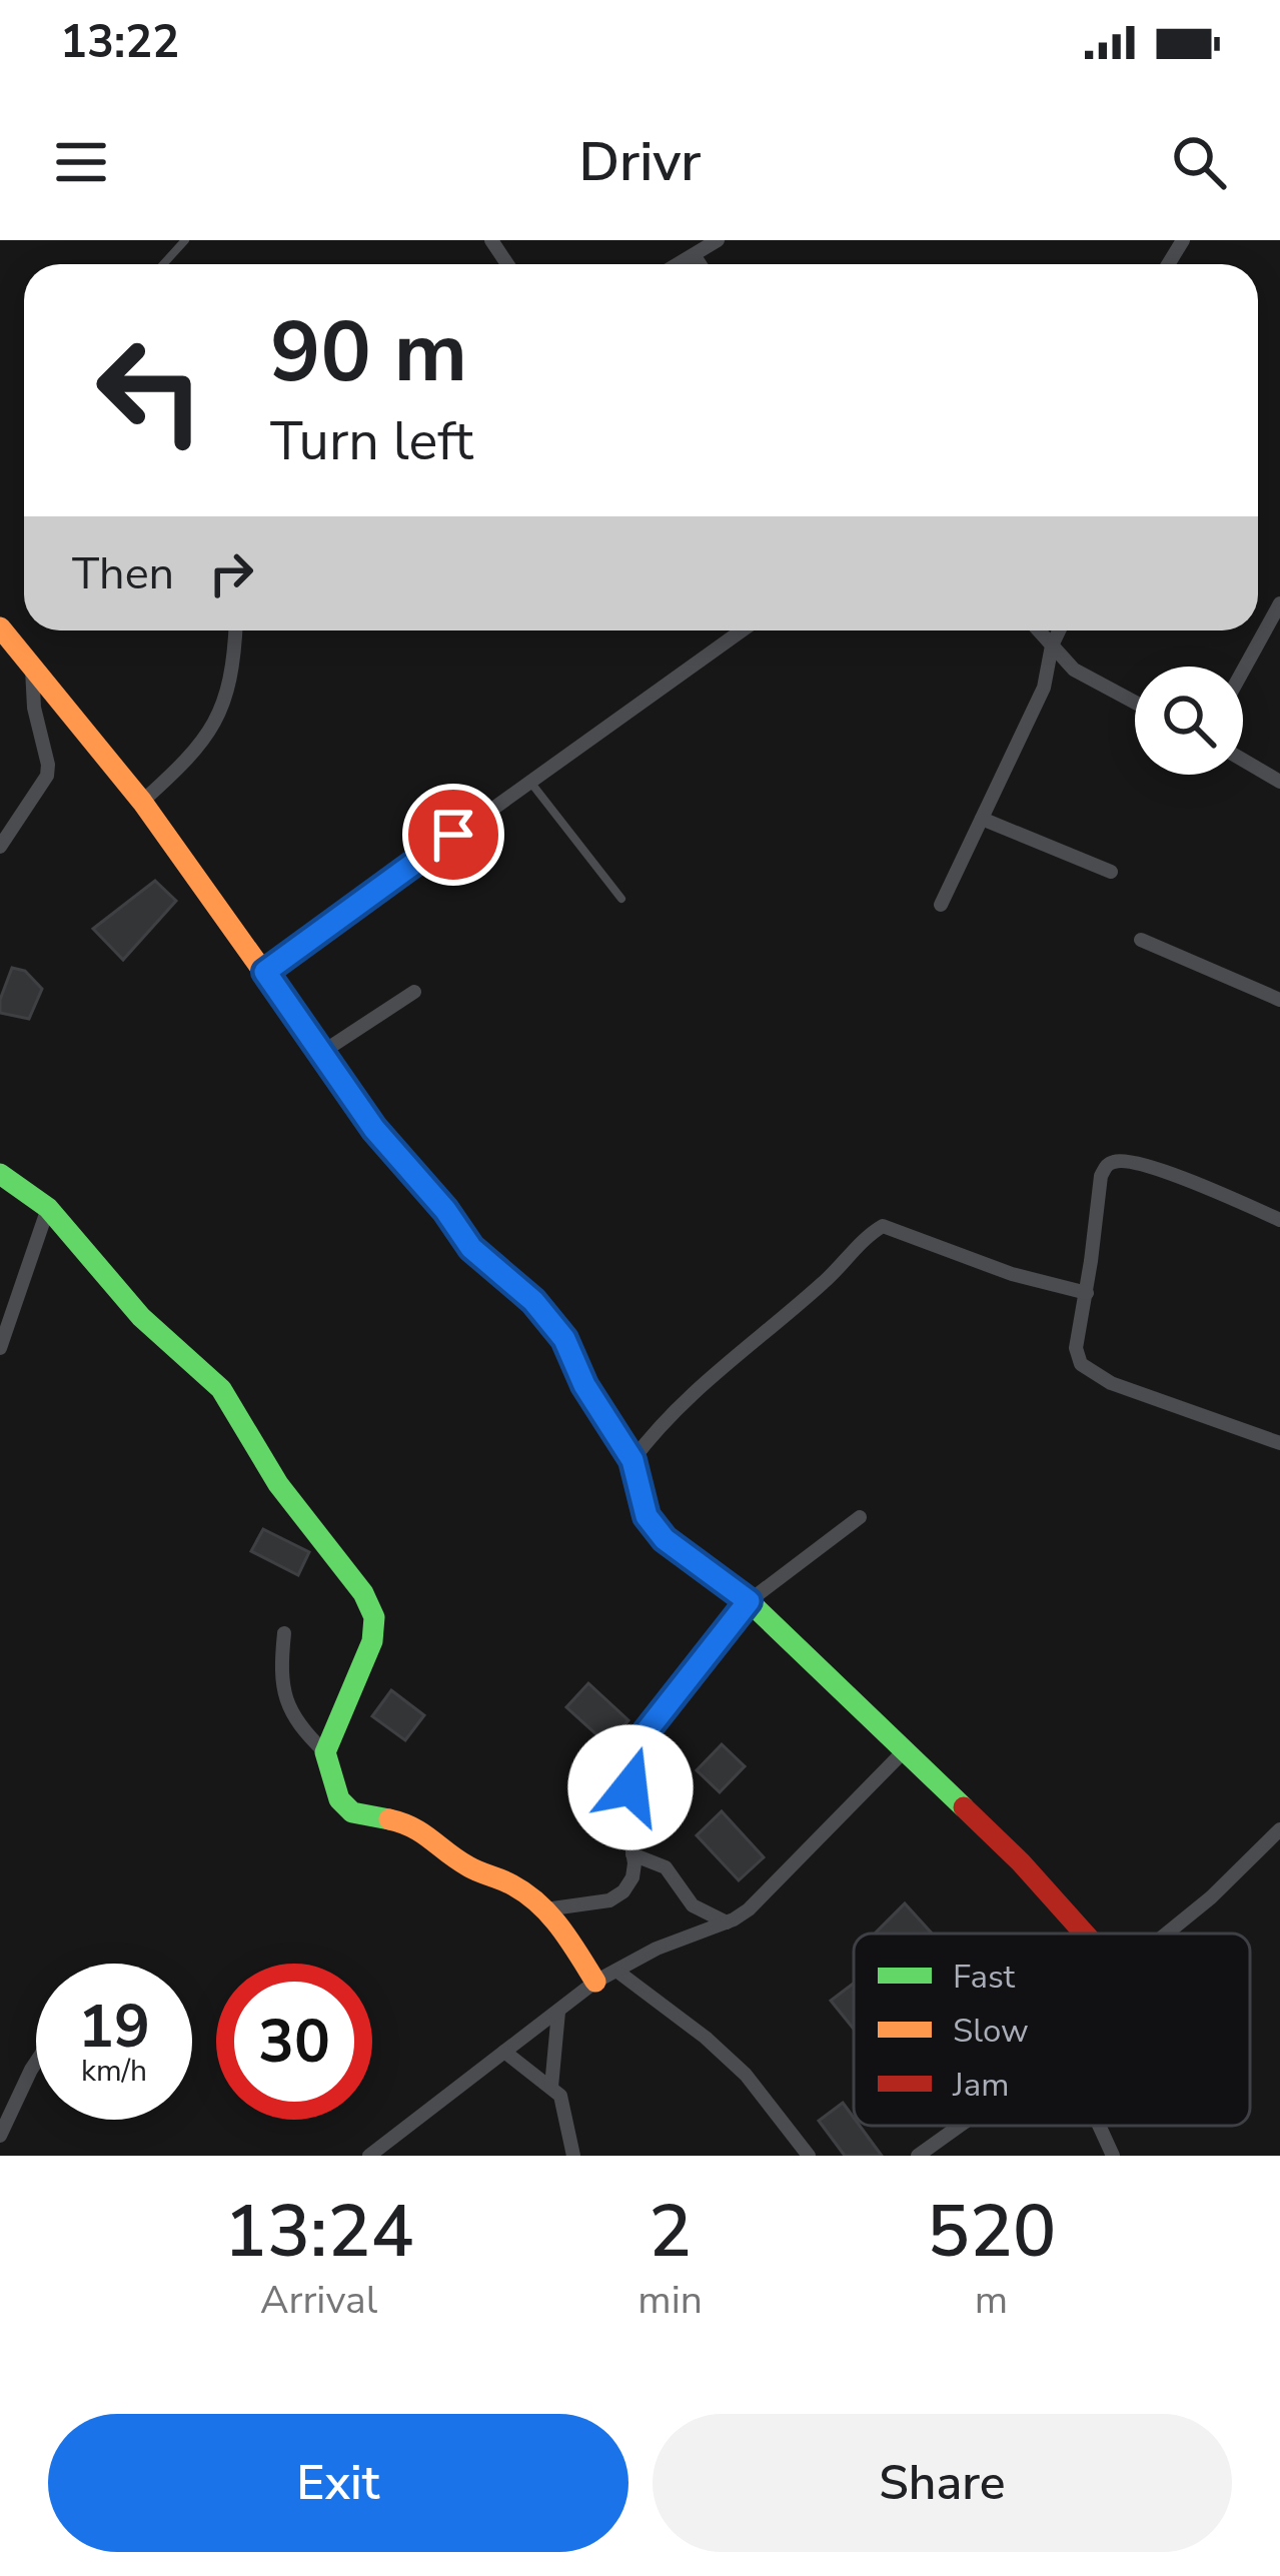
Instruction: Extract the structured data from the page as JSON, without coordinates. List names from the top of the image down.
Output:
{
  "legend": ["Fast", "Slow", "Jam"],
  "page": {
    "status": "13:22",
    "header": "Drivr",
    "turn": ["90 m", "Turn left"],
    "then": "Then",
    "speed": "19 km/h",
    "limit": "30",
    "eta": [
      "13:24",
      "Arrival",
      "2",
      "min",
      "520",
      "m"
    ],
    "buttons": ["Exit", "Share"]
  }
}
